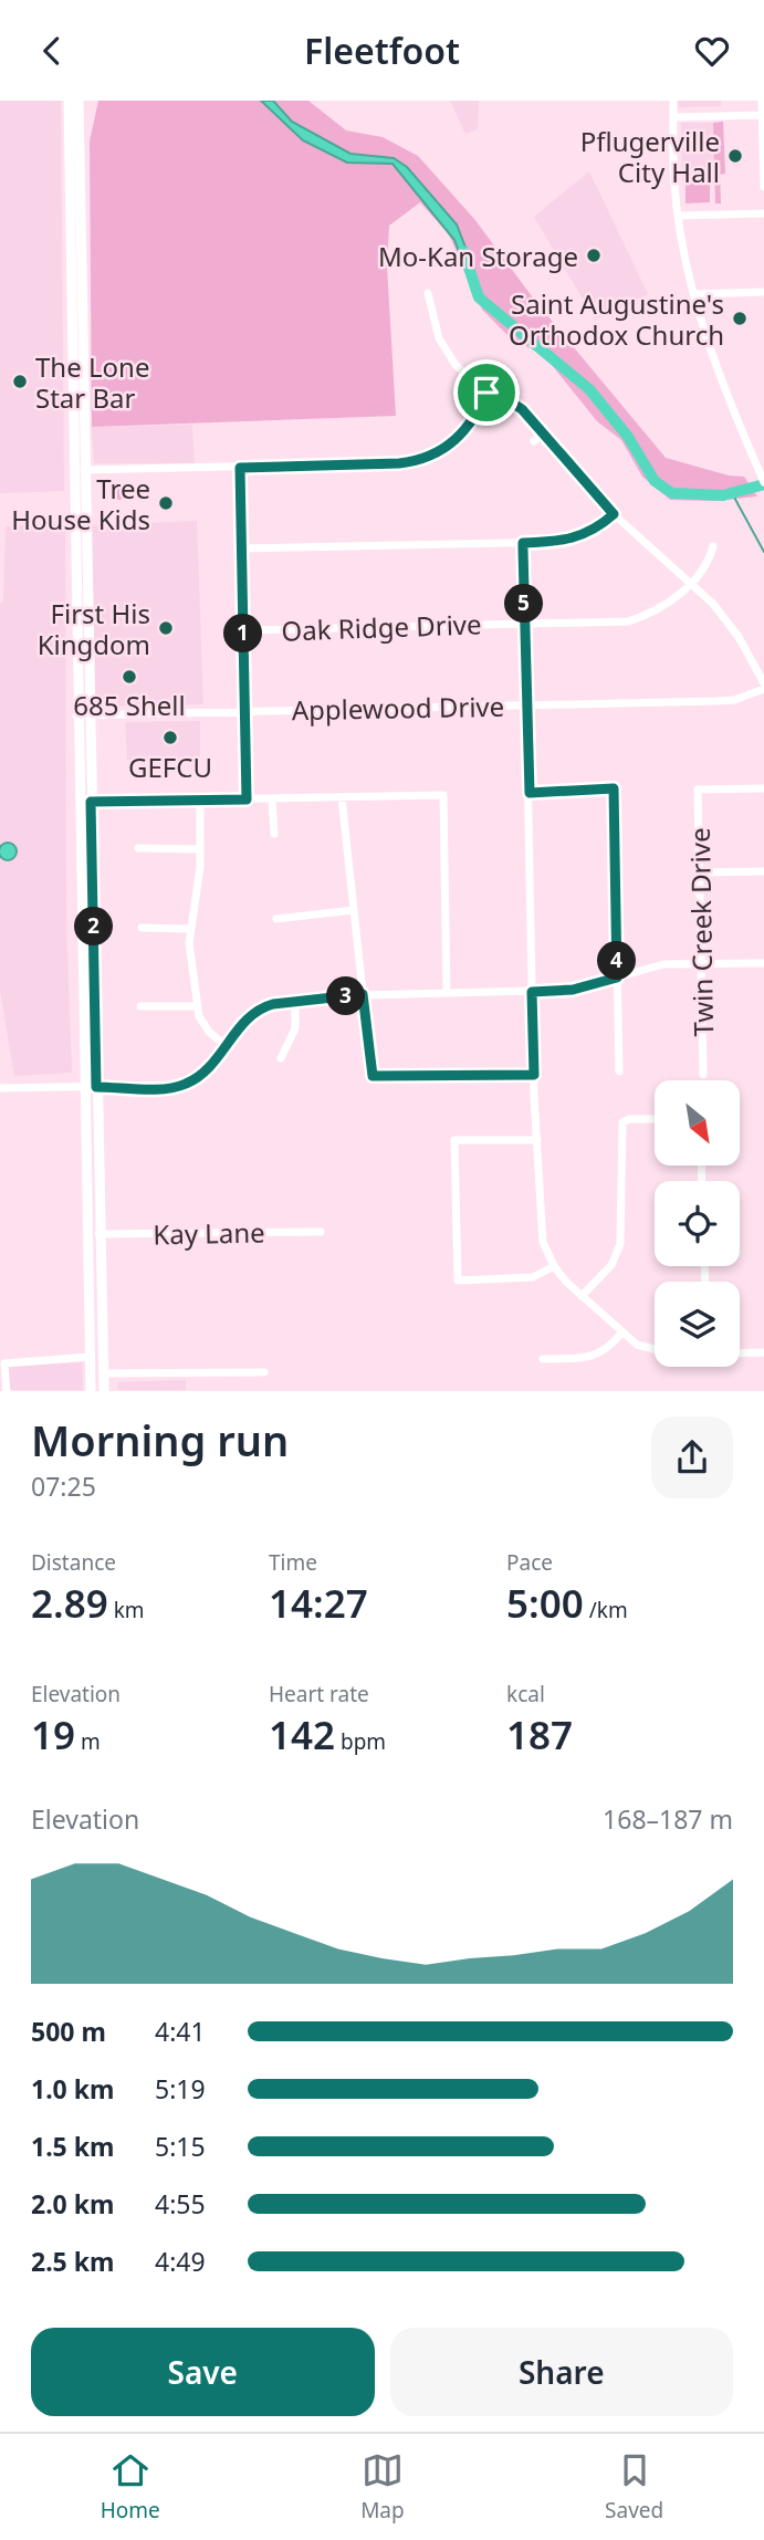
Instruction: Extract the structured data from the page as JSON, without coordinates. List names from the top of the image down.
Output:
{
  "streets": {
    "street": [
      "Oak Ridge Drive",
      "Applewood Drive",
      "Twin Creek Drive",
      "Kay Lane"
    ]
  },
  "places": [
    "Pflugerville City Hall",
    "Mo-Kan Storage",
    "Saint Augustine's Orthodox Church",
    "The Lone Star Bar",
    "Tree House Kids",
    "First His Kingdom",
    "685 Shell",
    "GEFCU"
  ],
  "north": "bottom right",
  "page": {
    "header": "Fleetfoot",
    "pins": [
      "5",
      "1",
      "2",
      "4",
      "3"
    ],
    "heading": ["Morning run", "07:25"],
    "stats": [
      ["Distance", "2.89 km"],
      ["Time", "14:27"],
      ["Pace", "5:00 /km"],
      ["Elevation", "19 m"],
      ["Heart rate", "142 bpm"],
      ["kcal", "187"]
    ],
    "chart": ["Elevation", "168–187 m"],
    "list": [
      {
        "name": "500 m",
        "note": "4:41"
      },
      {
        "name": "1.0 km",
        "note": "5:19"
      },
      {
        "name": "1.5 km",
        "note": "5:15"
      },
      {
        "name": "2.0 km",
        "note": "4:55"
      },
      {
        "name": "2.5 km",
        "note": "4:49"
      }
    ],
    "buttons": ["Save", "Share"],
    "tabs": ["Home", "Map", "Saved"]
  }
}
